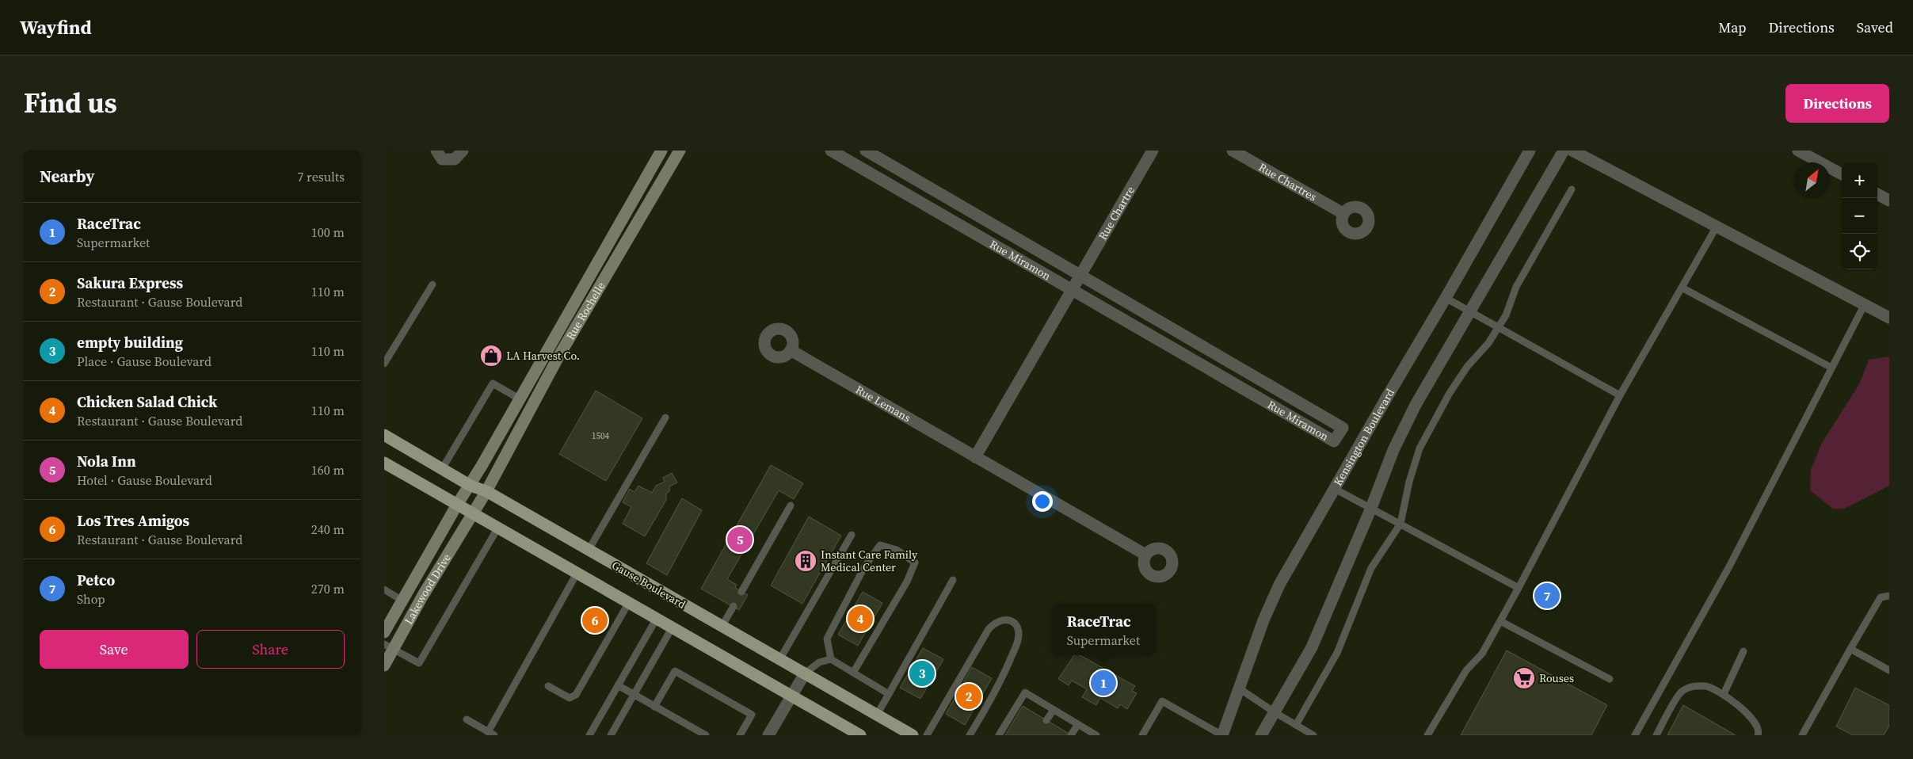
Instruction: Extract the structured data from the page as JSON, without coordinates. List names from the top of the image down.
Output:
{
  "streets": {
    "main road": ["Gause Boulevard"],
    "street": [
      "Rue Chartres",
      "Rue Chartre",
      "Rue Miramon",
      "Rue Rochelle",
      "Rue Lemans",
      "Kensington Boulevard",
      "Lakewood Drive"
    ]
  },
  "crossings": [
    ["Rue Chartre", "Rue Miramon"],
    ["Rue Rochelle", "Gause Boulevard"],
    ["Rue Rochelle", "Lakewood Drive"]
  ],
  "places": {
    "shop": ["LA Harvest Co."],
    "building": ["Instant Care Family Medical Center"],
    "supermarket": ["Rouses"]
  },
  "house_numbers": ["1504"],
  "north": "top right",
  "page": {
    "header": "Wayfind",
    "nav": ["Map", "Directions", "Saved"],
    "title": "Find us",
    "buttons": [
      "Directions",
      ["Save", "Share"]
    ],
    "heading": ["Nearby", "7 results"],
    "map_buttons": ["+", "−"],
    "list": [
      {
        "mark": "1",
        "name": "RaceTrac",
        "note": "Supermarket",
        "value": "100 m"
      },
      {
        "mark": "2",
        "name": "Sakura Express",
        "note": "Restaurant · Gause Boulevard",
        "value": "110 m"
      },
      {
        "mark": "3",
        "name": "empty building",
        "note": "Place · Gause Boulevard",
        "value": "110 m"
      },
      {
        "mark": "4",
        "name": "Chicken Salad Chick",
        "note": "Restaurant · Gause Boulevard",
        "value": "110 m"
      },
      {
        "mark": "5",
        "name": "Nola Inn",
        "note": "Hotel · Gause Boulevard",
        "value": "160 m"
      },
      {
        "mark": "6",
        "name": "Los Tres Amigos",
        "note": "Restaurant · Gause Boulevard",
        "value": "240 m"
      },
      {
        "mark": "7",
        "name": "Petco",
        "note": "Shop",
        "value": "270 m"
      }
    ],
    "pins": [
      "5",
      "7",
      "4",
      "6",
      "3",
      "1",
      "2"
    ],
    "popup": ["RaceTrac", "Supermarket"]
  }
}
